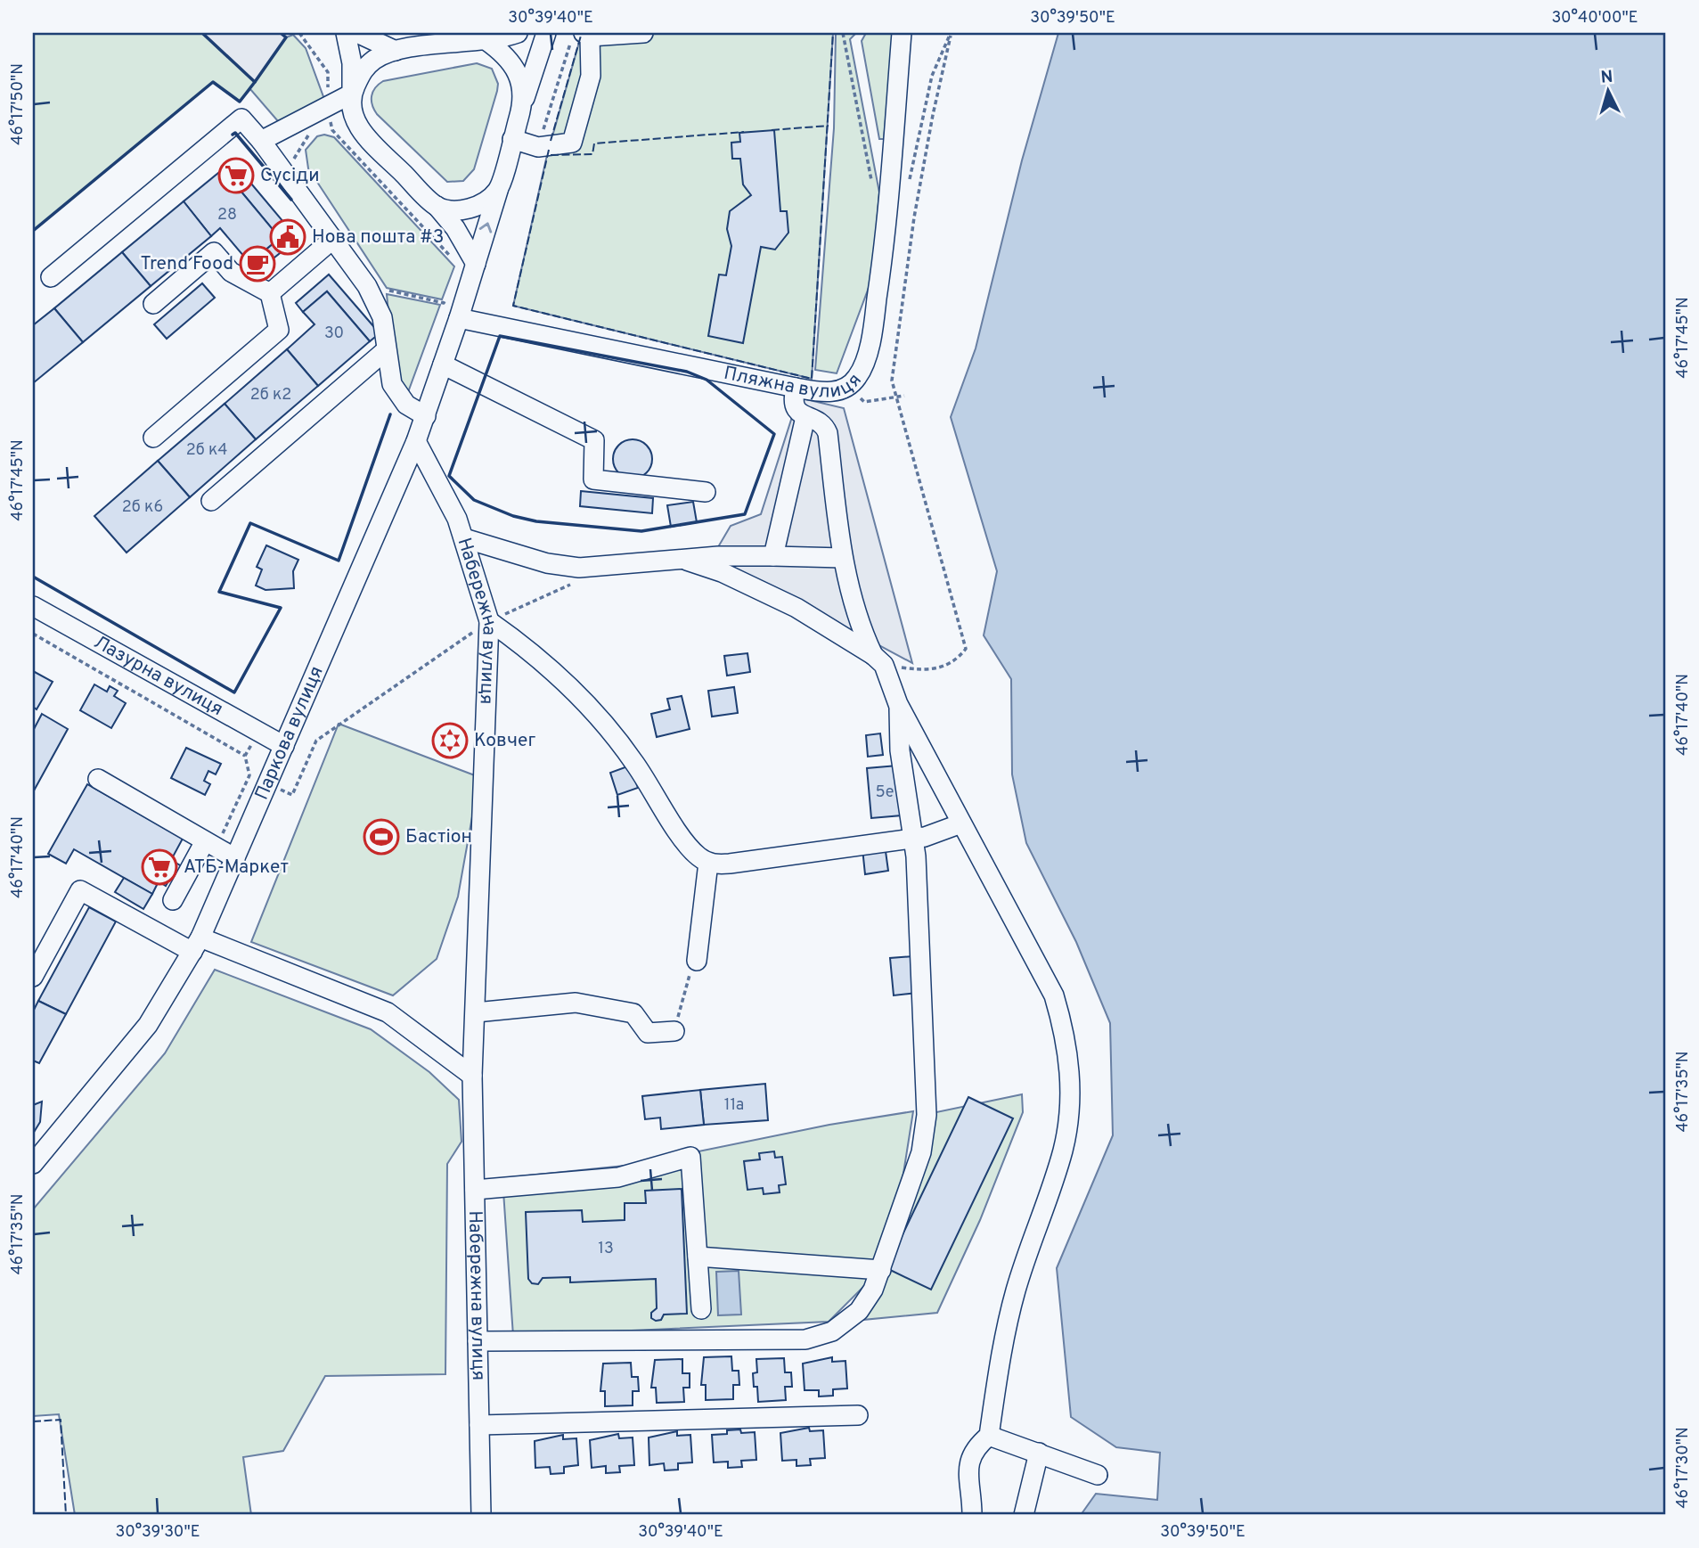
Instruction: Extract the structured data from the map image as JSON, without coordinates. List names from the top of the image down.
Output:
{
  "streets": {
    "street": [
      "Пляжна вулиця",
      "Набережна вулиця",
      "Лазурна вулиця",
      "Паркова вулиця"
    ]
  },
  "crossings": [
    ["Пляжна вулиця", "Паркова вулиця"],
    ["Набережна вулиця", "Паркова вулиця"],
    ["Лазурна вулиця", "Паркова вулиця"]
  ],
  "places": {
    "supermarket": ["Сусіди", "АТБ-Маркет"],
    "public building": ["Нова пошта #3"],
    "cafe": ["Trend Food"],
    "synagogue": ["Ковчег"],
    "sports": ["Бастіон"]
  },
  "house_numbers": [
    "28",
    "30",
    "2б к2",
    "2б к4",
    "2б к6",
    "5е",
    "11а",
    "13"
  ],
  "north": "top",
  "coordinates": [
    "30°39'40\"E",
    "30°39'50\"E",
    "30°40'00\"E",
    "46°17'50\"N",
    "46°17'45\"N",
    "46°17'40\"N",
    "46°17'35\"N",
    "46°17'30\"N",
    "30°39'30\"E"
  ]
}
